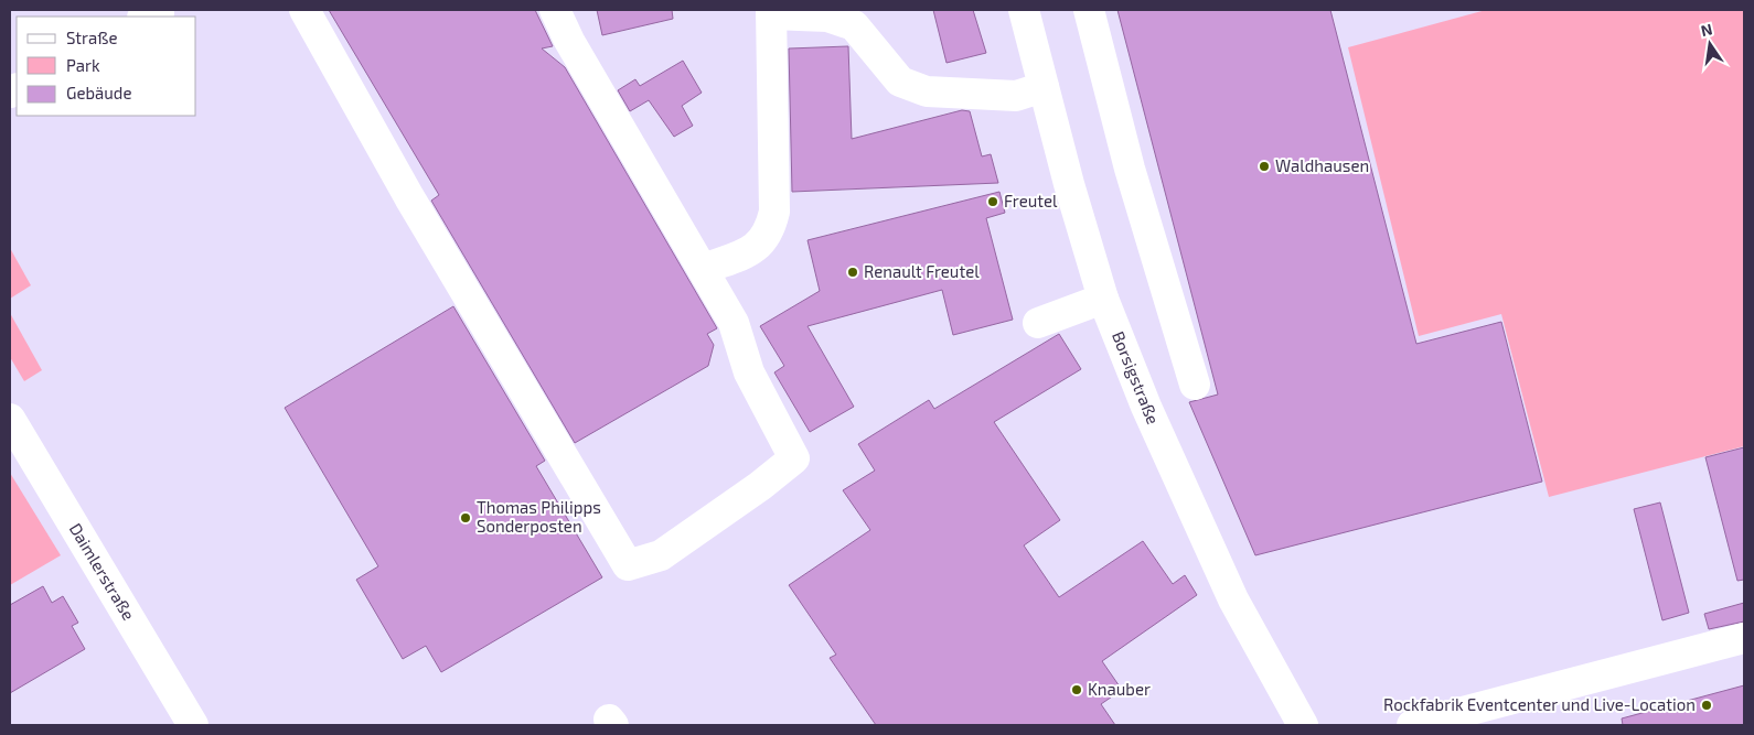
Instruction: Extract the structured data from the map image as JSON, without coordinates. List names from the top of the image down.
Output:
{
  "streets": {
    "street": ["Borsigstraße", "Daimlerstraße"]
  },
  "places": [
    "Waldhausen",
    "Freutel",
    "Renault Freutel",
    "Thomas Philipps Sonderposten",
    "Knauber",
    "Rockfabrik Eventcenter und Live-Location"
  ],
  "legend": ["Straße", "Park", "Gebäude"],
  "north": "top"
}
